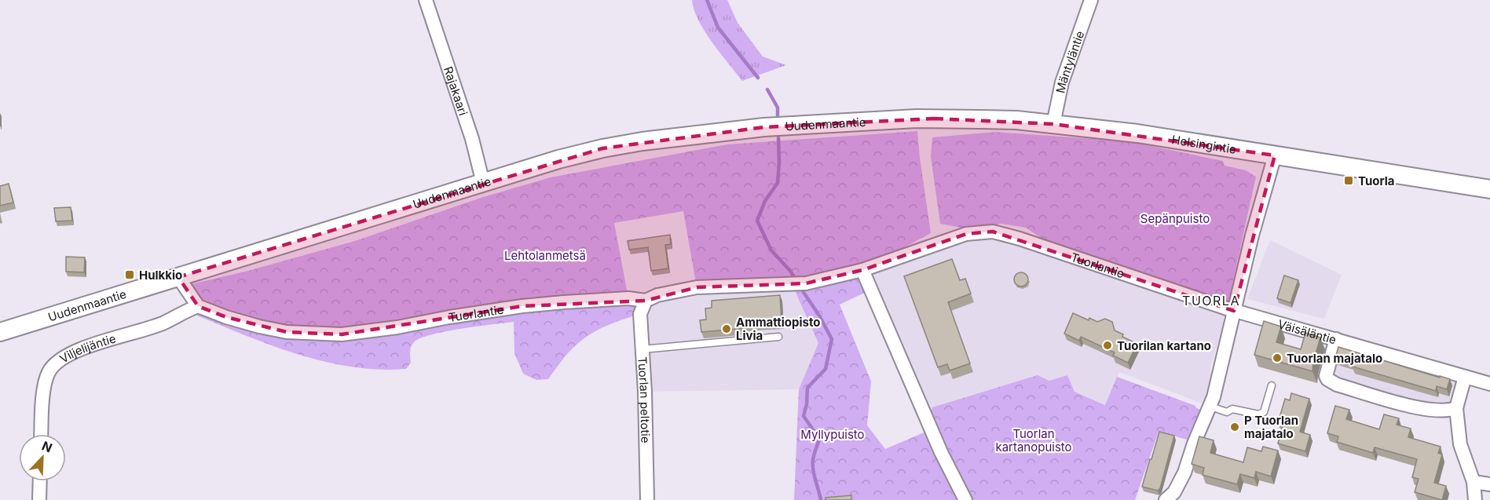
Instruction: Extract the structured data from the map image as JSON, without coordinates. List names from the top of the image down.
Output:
{
  "streets": {
    "main road": ["Uudenmaantie", "Helsingintie"],
    "street": [
      "Mäntyläntie",
      "Rajakaari",
      "Tuorlantie",
      "Väisäläntie",
      "Viljelijäntie",
      "Tuorlan peltotie"
    ]
  },
  "crossings": [
    ["Mäntyläntie", "Helsingintie"],
    ["Rajakaari", "Uudenmaantie"],
    ["Uudenmaantie", "Helsingintie"],
    ["Tuorlantie", "Väisäläntie"],
    ["Tuorlantie", "Viljelijäntie"],
    ["Tuorlantie", "Tuorlan peltotie"]
  ],
  "districts": ["TUORLA"],
  "parks": [
    "Sepänpuisto",
    "Lehtolanmetsä",
    "Tuorlan kartanopuisto",
    "Myllypuisto"
  ],
  "places": {
    "transit": ["Tuorla", "Hulkkio"],
    "other": [
      "Ammattiopisto Livia",
      "Tuorilan kartano",
      "Tuorlan majatalo",
      "P Tuorlan majatalo"
    ]
  },
  "north": "top right"
}
